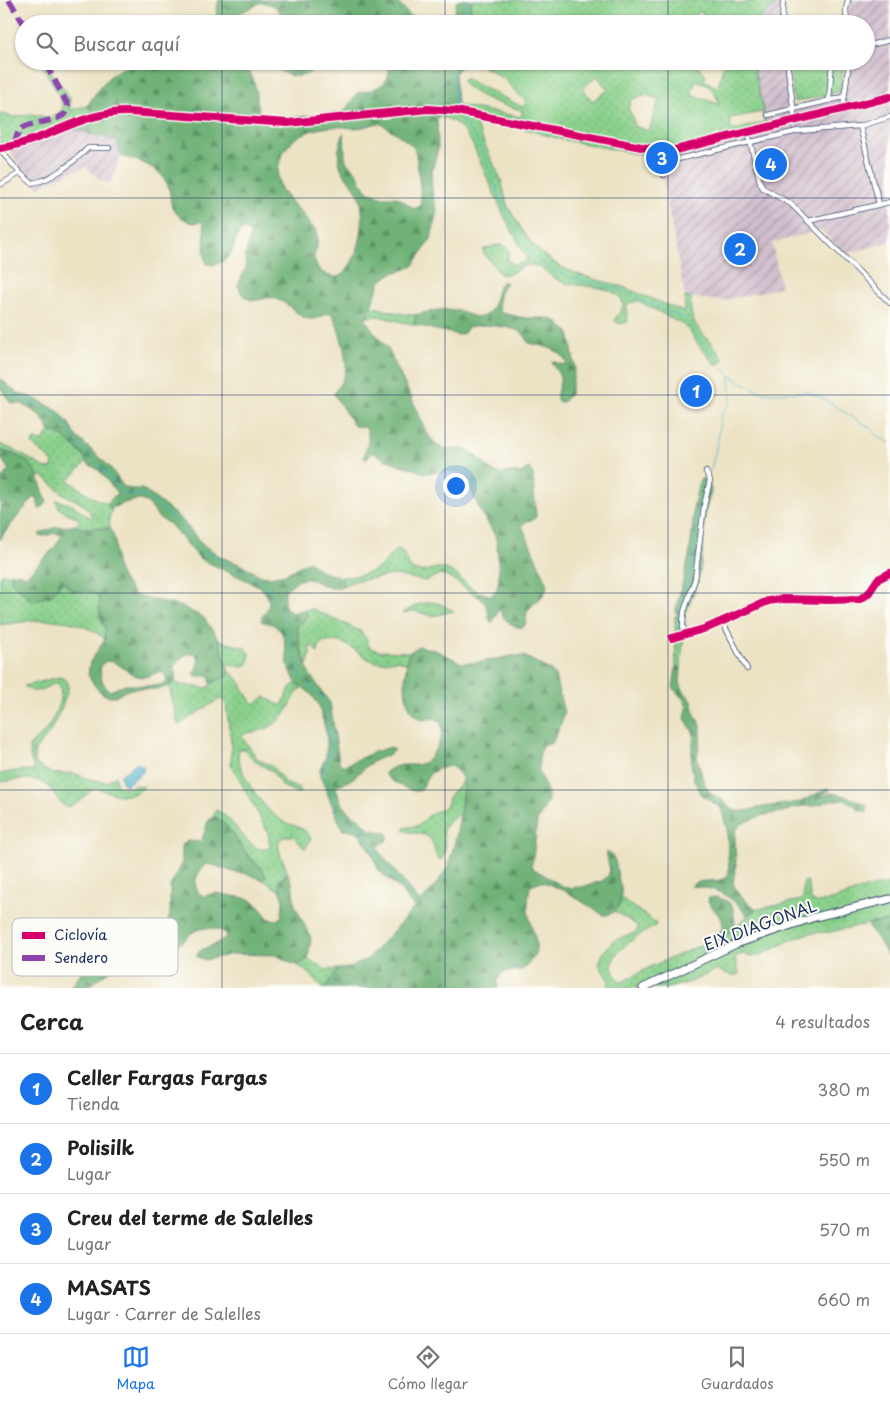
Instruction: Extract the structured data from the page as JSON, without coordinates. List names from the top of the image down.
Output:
{
  "streets": {
    "highway": ["EIX DIAGONAL"]
  },
  "legend": ["Ciclovía", "Sendero"],
  "page": {
    "search": "Buscar aquí",
    "pins": [
      "3",
      "4",
      "2",
      "1"
    ],
    "heading": ["Cerca", "4 resultados"],
    "list": [
      {
        "mark": "1",
        "name": "Celler Fargas Fargas",
        "note": "Tienda",
        "value": "380 m"
      },
      {
        "mark": "2",
        "name": "Polisilk",
        "note": "Lugar",
        "value": "550 m"
      },
      {
        "mark": "3",
        "name": "Creu del terme de Salelles",
        "note": "Lugar",
        "value": "570 m"
      },
      {
        "mark": "4",
        "name": "MASATS",
        "note": "Lugar · Carrer de Salelles",
        "value": "660 m"
      }
    ],
    "nav": ["Mapa", "Cómo llegar", "Guardados"]
  }
}
